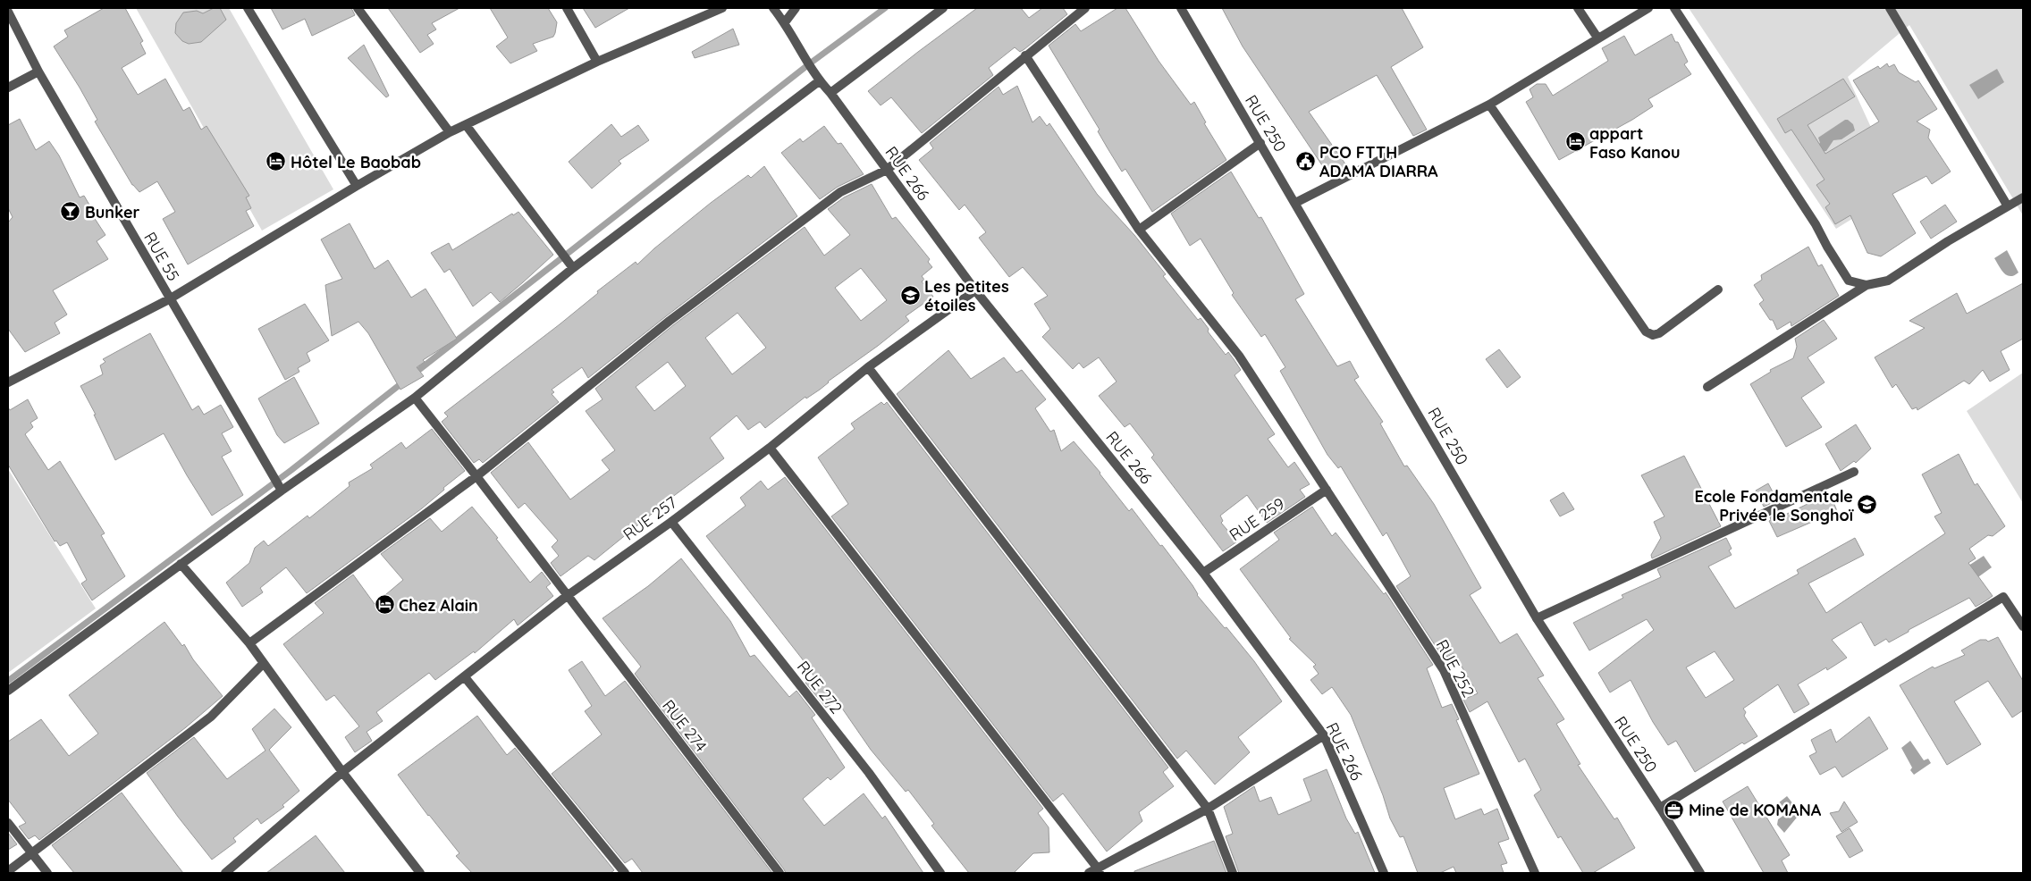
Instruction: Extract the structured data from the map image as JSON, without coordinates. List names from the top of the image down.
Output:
{
  "streets": {
    "street": [
      "RUE 250",
      "RUE 266",
      "RUE 55",
      "RUE 257",
      "RUE 259",
      "RUE 252",
      "RUE 272",
      "RUE 274"
    ]
  },
  "crossings": [
    ["RUE 266", "RUE 257"],
    ["RUE 266", "RUE 259"],
    ["RUE 257", "RUE 272"],
    ["RUE 257", "RUE 274"],
    ["RUE 259", "RUE 252"]
  ],
  "places": {
    "hotel": ["appart Faso Kanou", "Hôtel Le Baobab", "Chez Alain"],
    "public building": ["PCO FTTH ADAMA DIARRA"],
    "bar": ["Bunker"],
    "school or university": ["Les petites étoiles", "Ecole Fondamentale Privée le Songhoï"],
    "office": ["Mine de KOMANA"]
  }
}
